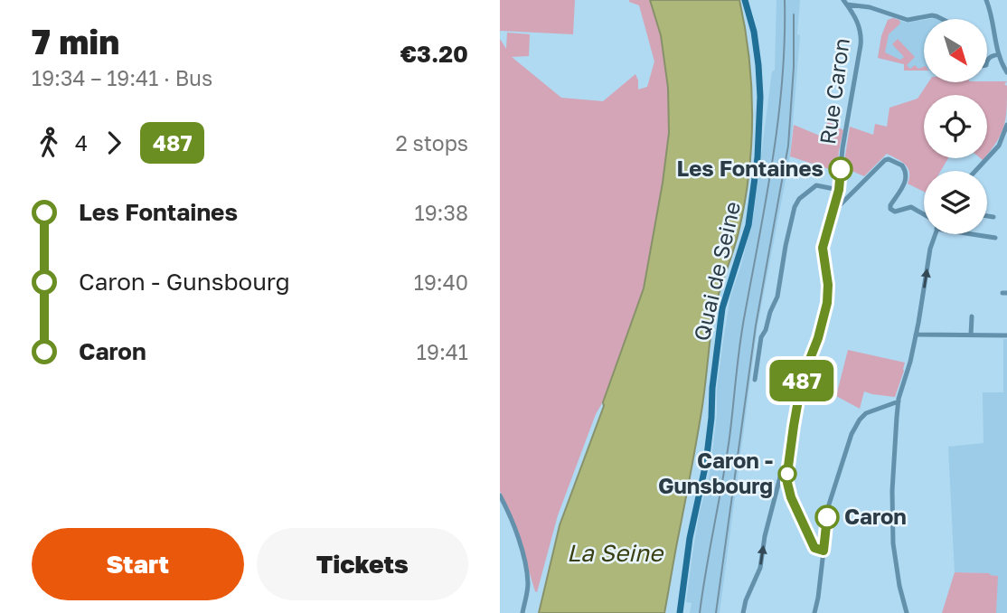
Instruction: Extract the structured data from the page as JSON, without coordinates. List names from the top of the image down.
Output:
{
  "streets": {
    "main road": ["Quai de Seine"],
    "street": ["Rue Caron"]
  },
  "water": ["La Seine"],
  "places": ["Les Fontaines", "Caron - Gunsbourg", "Caron"],
  "lines": ["bus line 487"],
  "north": "bottom right",
  "page": {
    "heading": ["7 min", "19:34 – 19:41 · Bus", "€3.20"],
    "on_map": "487",
    "legs": ["4", "487", "2 stops"],
    "list": [
      {
        "name": "Les Fontaines",
        "value": "19:38"
      },
      {
        "name": "Caron - Gunsbourg",
        "value": "19:40"
      },
      {
        "name": "Caron",
        "value": "19:41"
      }
    ],
    "buttons": ["Start", "Tickets"]
  }
}
